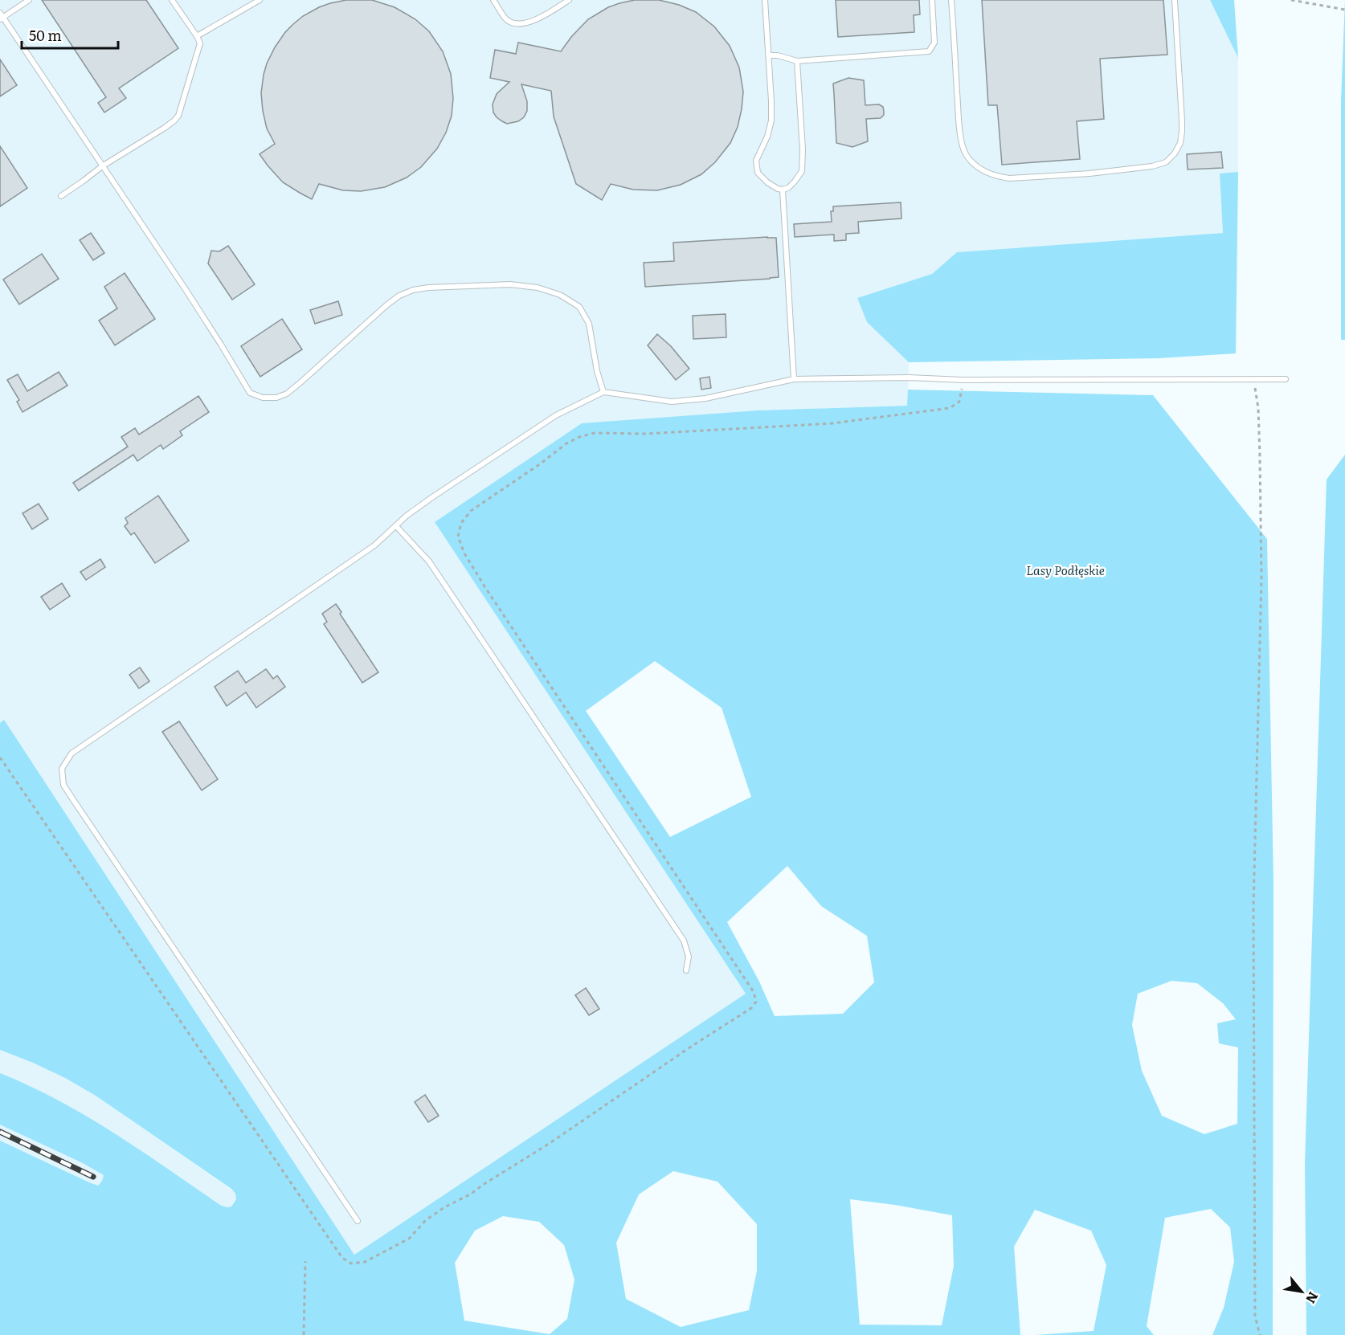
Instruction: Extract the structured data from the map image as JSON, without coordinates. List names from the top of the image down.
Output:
{
  "parks": ["Lasy Podłęskie"],
  "scale_bar": "50 m",
  "north": "bottom right"
}
